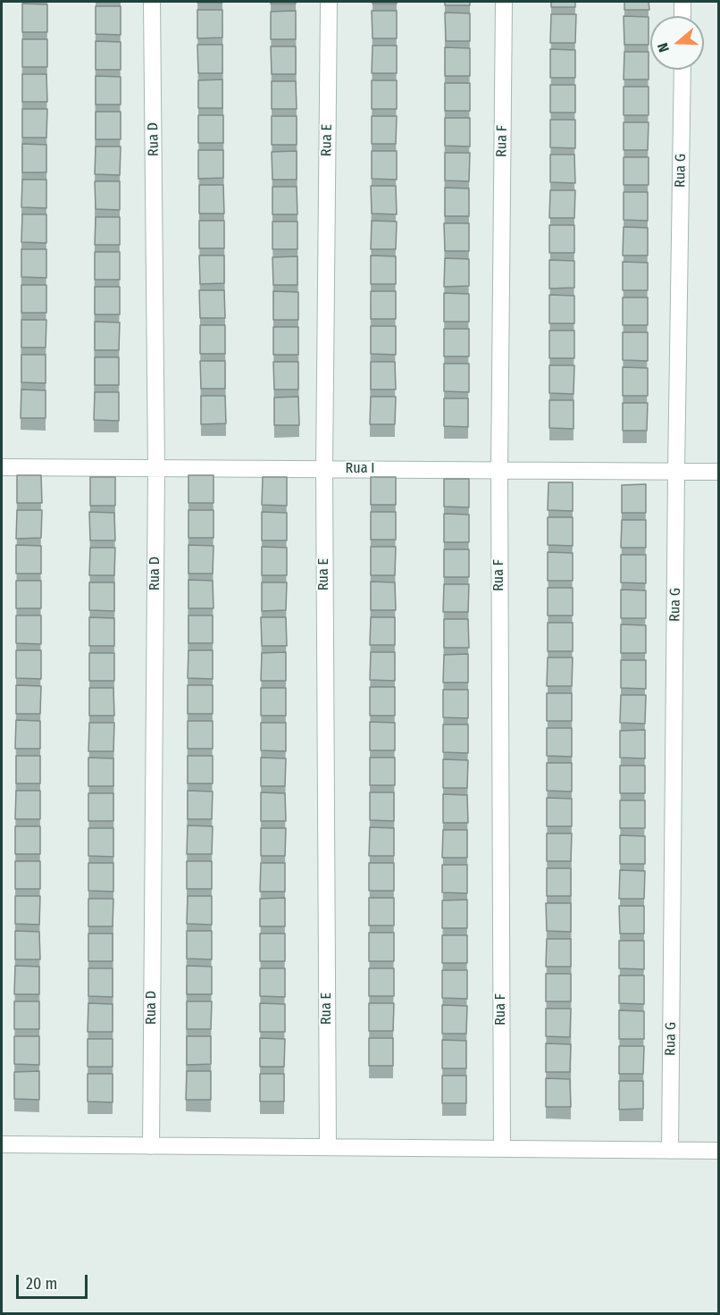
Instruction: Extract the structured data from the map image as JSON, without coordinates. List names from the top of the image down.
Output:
{
  "streets": {
    "street": [
      "Rua D",
      "Rua E",
      "Rua F",
      "Rua G",
      "Rua I"
    ]
  },
  "crossings": [
    ["Rua D", "Rua I"],
    ["Rua E", "Rua I"],
    ["Rua F", "Rua I"],
    ["Rua G", "Rua I"]
  ],
  "scale_bar": "20 m",
  "north": "left"
}
